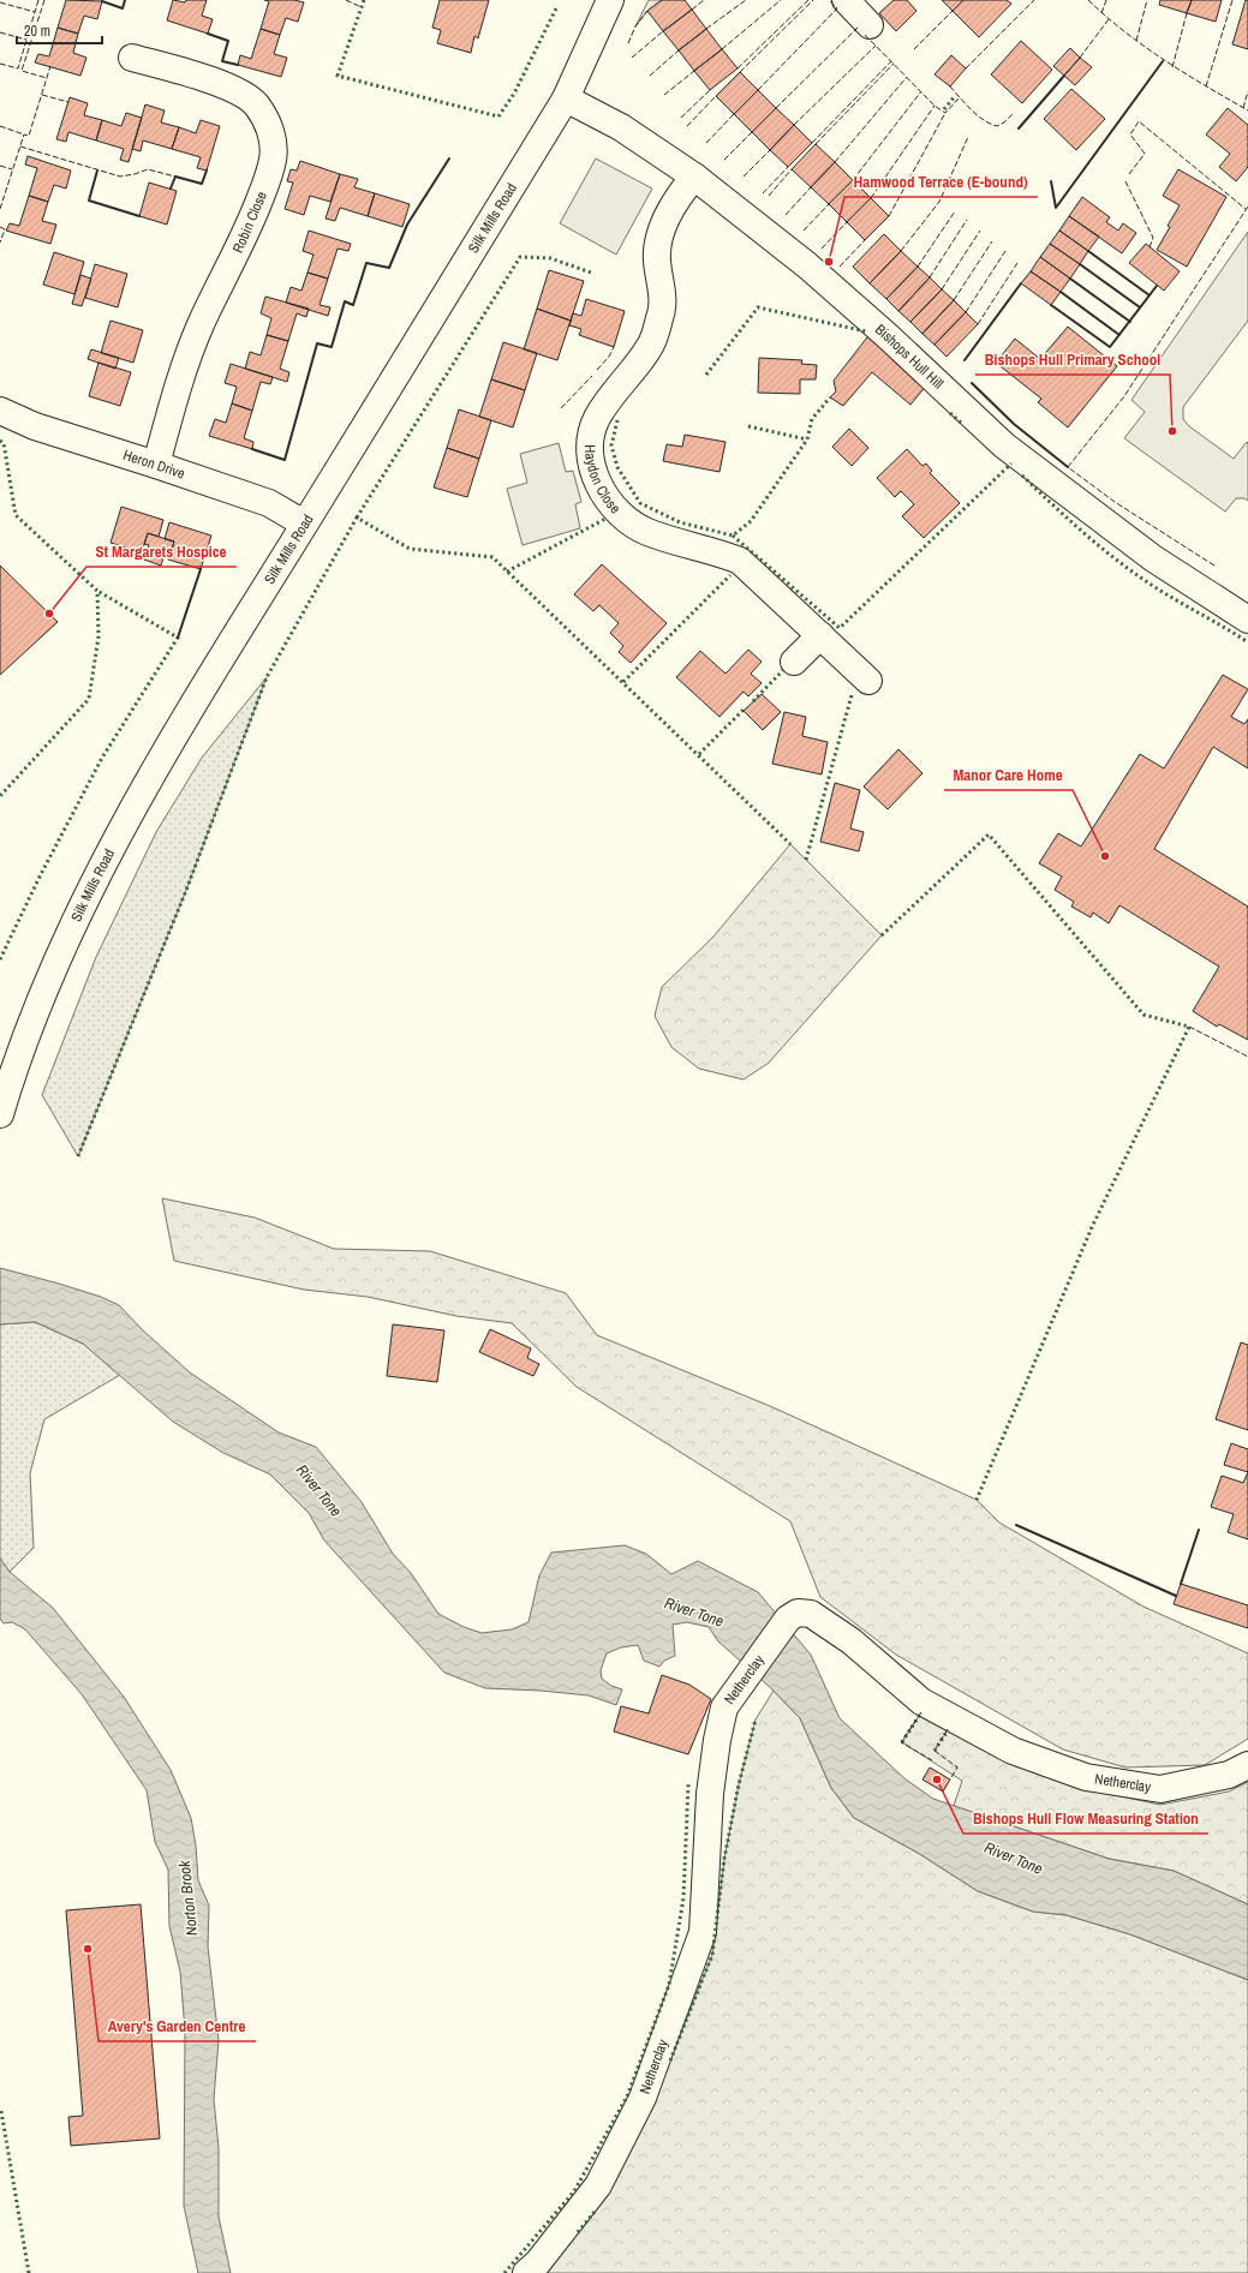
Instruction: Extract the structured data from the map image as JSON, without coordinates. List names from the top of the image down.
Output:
{
  "streets": {
    "street": [
      "Silk Mills Road",
      "Robin Close",
      "Bishops Hull Hill",
      "Heron Drive",
      "Haydon Close",
      "Netherclay"
    ]
  },
  "crossings": [
    ["Silk Mills Road", "Bishops Hull Hill"],
    ["Silk Mills Road", "Heron Drive"],
    ["Robin Close", "Heron Drive"],
    ["Bishops Hull Hill", "Haydon Close"]
  ],
  "water": ["River Tone", "Norton Brook"],
  "places": [
    "Hamwood Terrace (E-bound)",
    "Bishops Hull Primary School",
    "St Margarets Hospice",
    "Manor Care Home",
    "Bishops Hull Flow Measuring Station",
    "Avery's Garden Centre"
  ],
  "scale_bar": "20 m"
}
